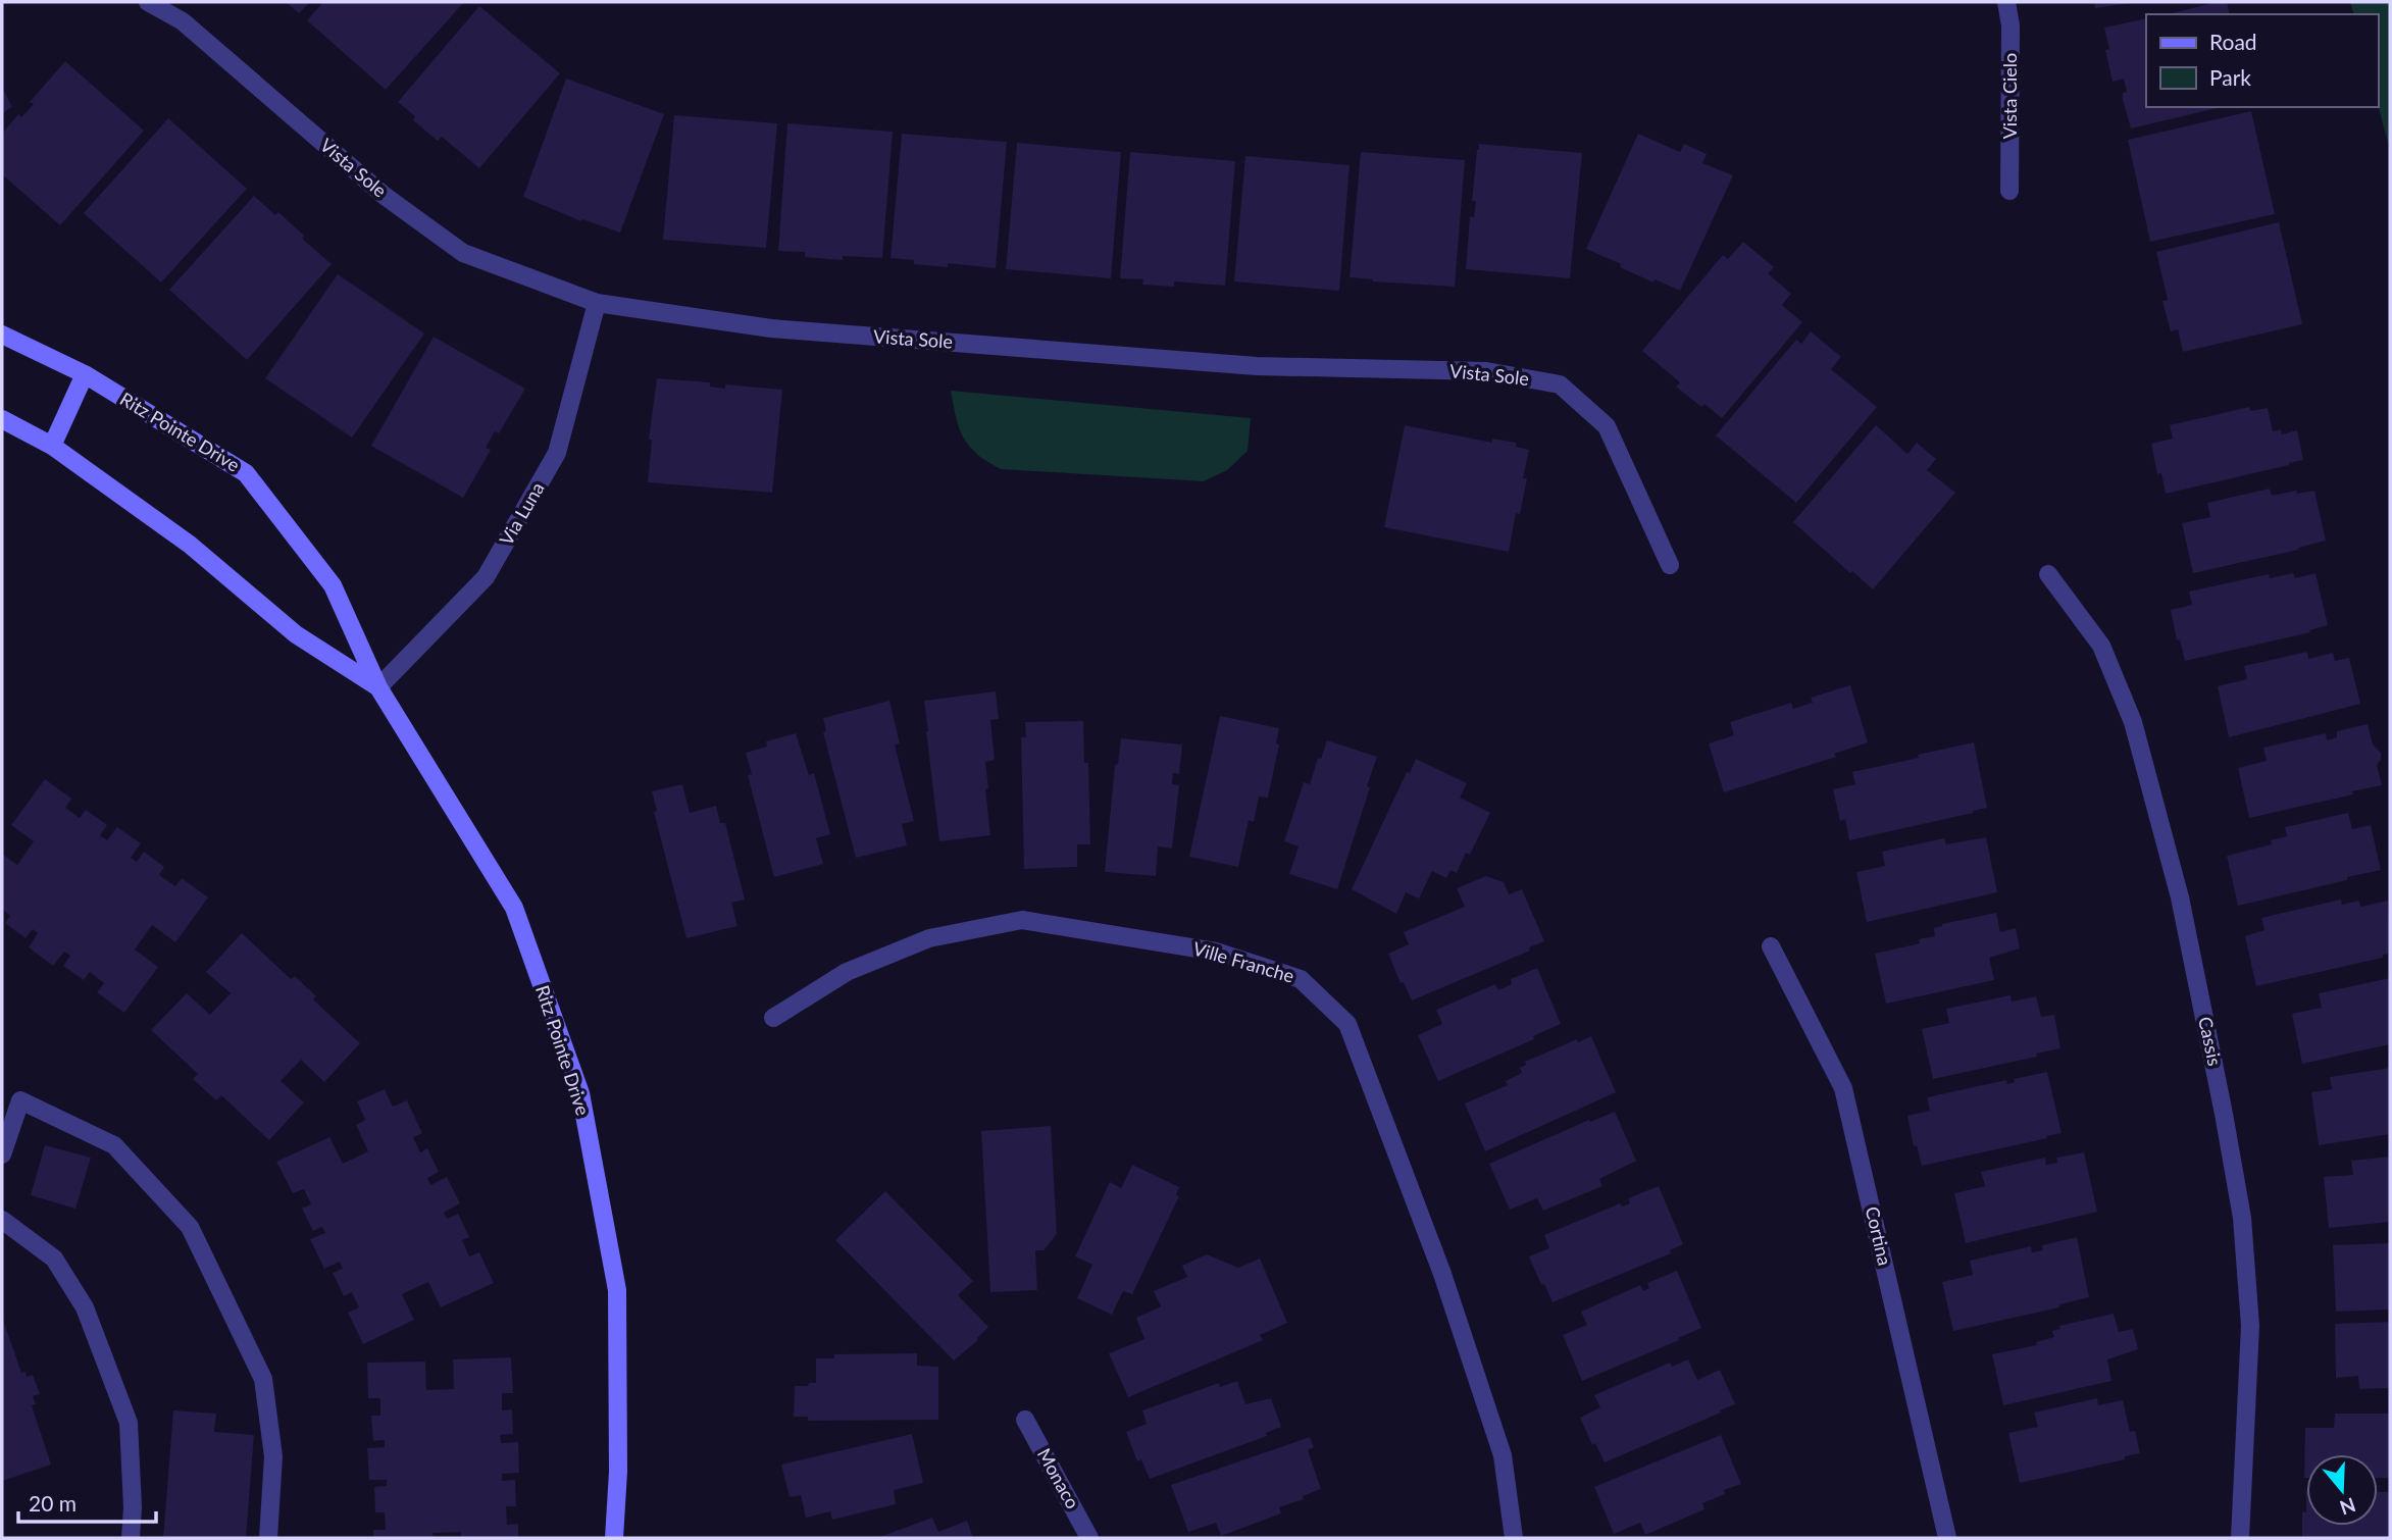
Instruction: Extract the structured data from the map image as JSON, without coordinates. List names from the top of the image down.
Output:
{
  "streets": {
    "street": [
      "Vista Cielo",
      "Vista Sole",
      "Ritz Pointe Drive",
      "Via Luna",
      "Ville Franche",
      "Cassis",
      "Cortina",
      "Monaco"
    ]
  },
  "crossings": [
    ["Vista Sole", "Via Luna"],
    ["Ritz Pointe Drive", "Via Luna"]
  ],
  "legend": ["Road", "Park"],
  "scale_bar": "20 m",
  "north": "bottom"
}
